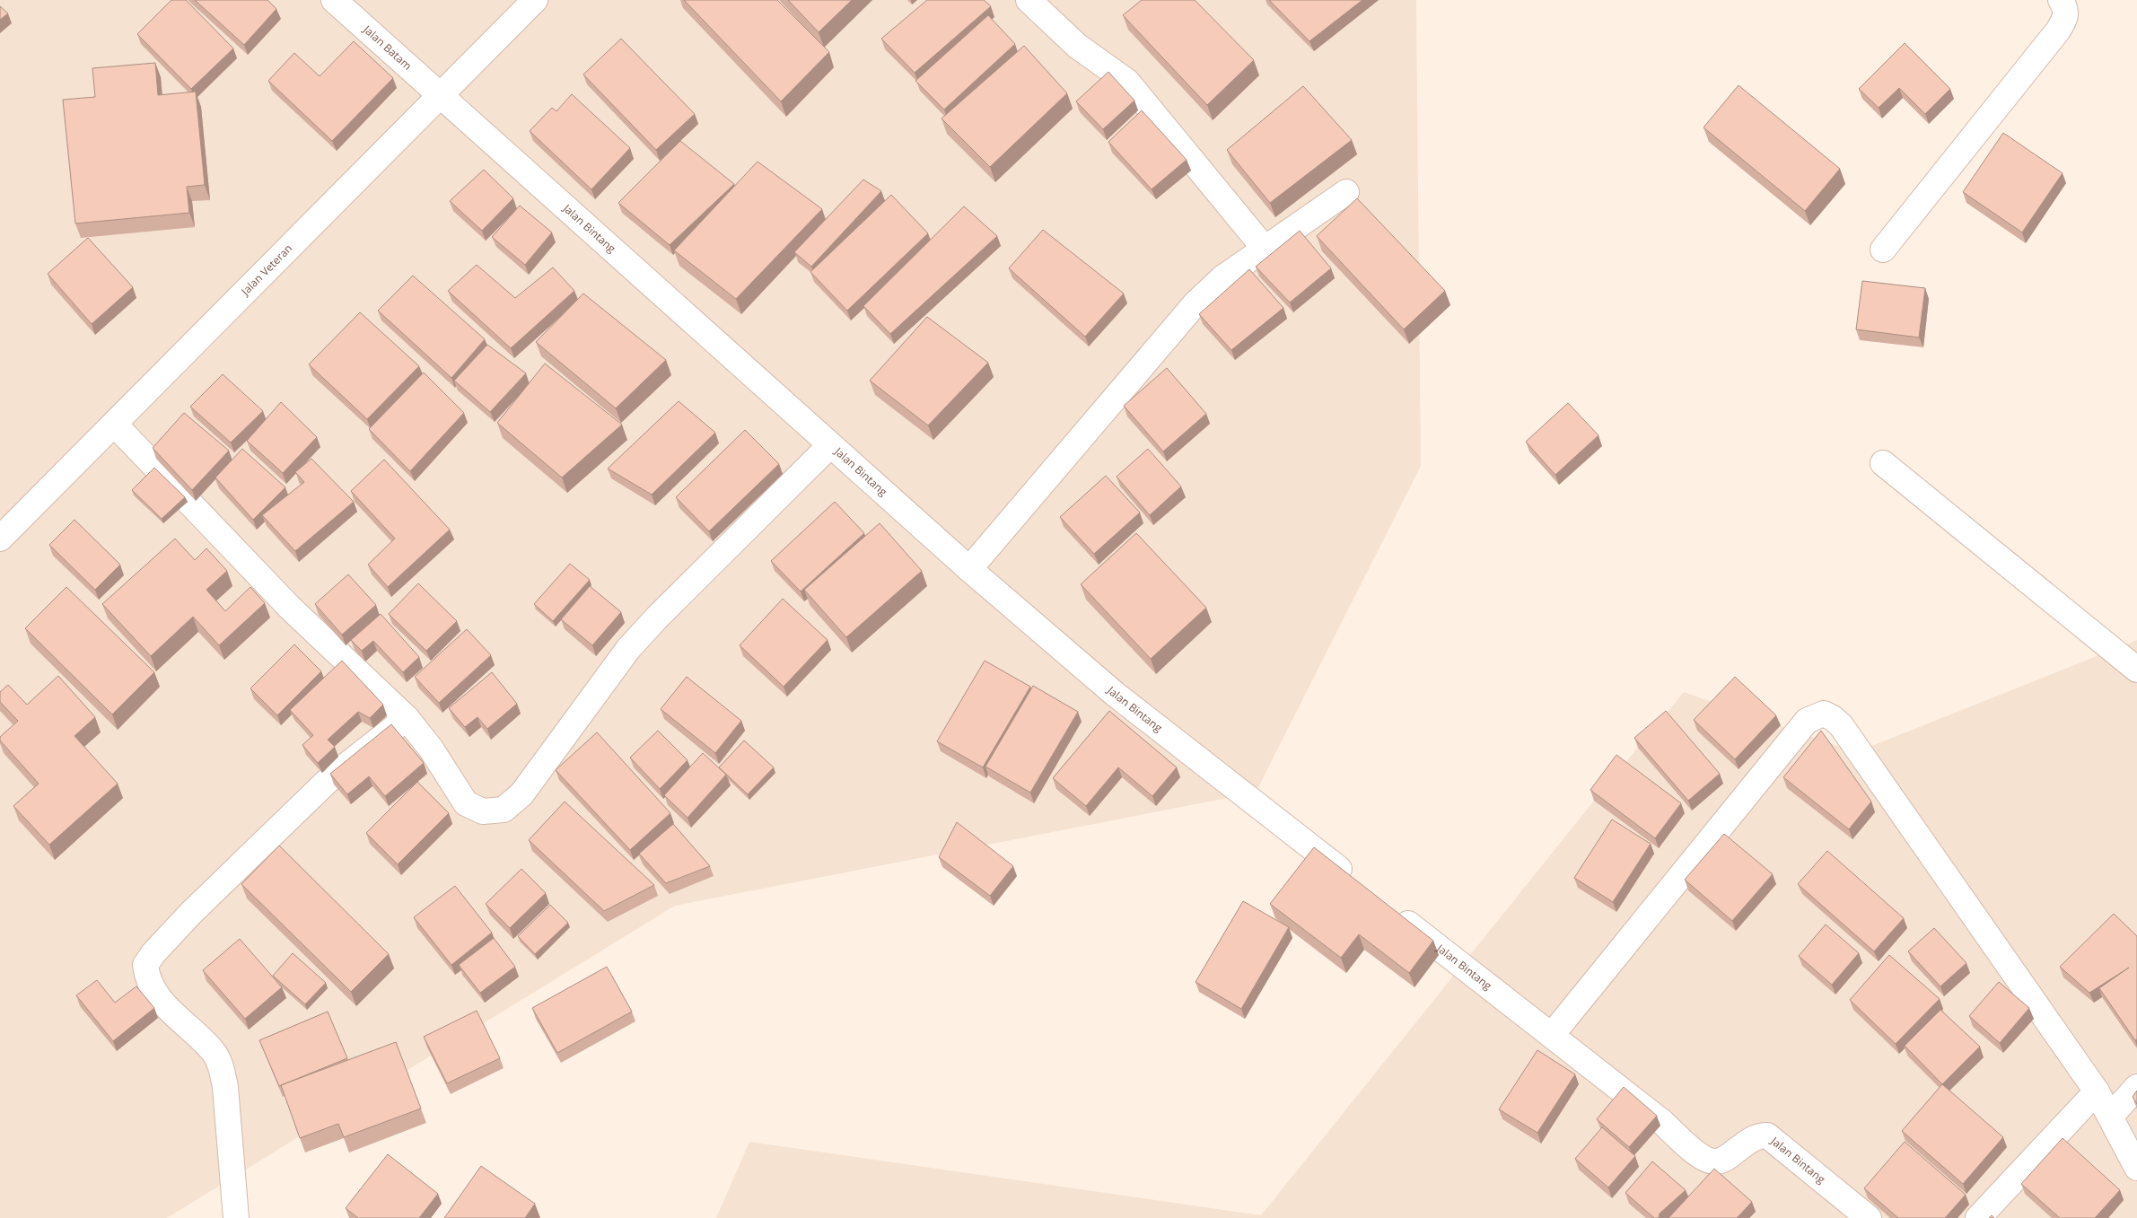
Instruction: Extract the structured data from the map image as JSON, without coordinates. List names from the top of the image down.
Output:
{
  "streets": {
    "street": ["Jalan Batam", "Jalan Bintang", "Jalan Veteran"]
  },
  "crossings": [
    ["Jalan Batam", "Jalan Bintang"],
    ["Jalan Batam", "Jalan Veteran"],
    ["Jalan Bintang", "Jalan Veteran"]
  ]
}
